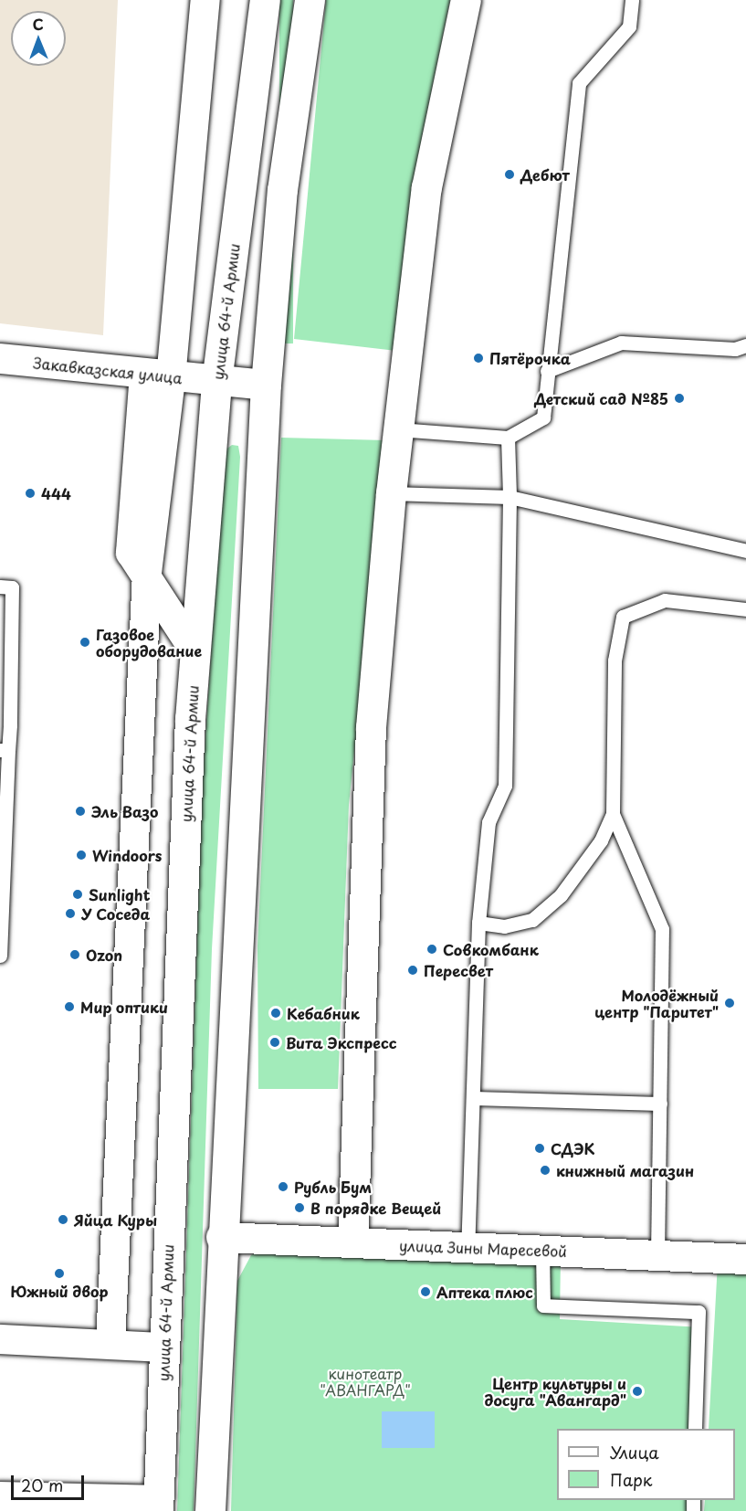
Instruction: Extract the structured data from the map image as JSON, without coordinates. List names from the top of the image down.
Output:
{
  "streets": {
    "main road": ["улица 64-й Армии", "Закавказская улица", "улица Зины Маресевой"]
  },
  "crossings": [
    ["улица 64-й Армии", "Закавказская улица"]
  ],
  "parks": ["кинотеатр \"АВАНГАРД\""],
  "places": [
    "Дебют",
    "Пятёрочка",
    "Детский сад №85",
    "444",
    "Газовое оборудование",
    "Эль Вазо",
    "Windoors",
    "Sunlight",
    "У Соседа",
    "Совкомбанк",
    "Ozon",
    "Пересвет",
    "Молодёжный центр \"Паритет\"",
    "Мир оптики",
    "Кебабник",
    "Вита Экспресс",
    "СДЭК",
    "книжный магазин",
    "Рубль Бум",
    "В порядке Вещей",
    "Яйца Куры",
    "Южный двор",
    "Аптека плюс",
    "Центр культуры и досуга \"Авангард\""
  ],
  "legend": ["Улица", "Парк"],
  "scale_bar": "20 m",
  "north": "top"
}
